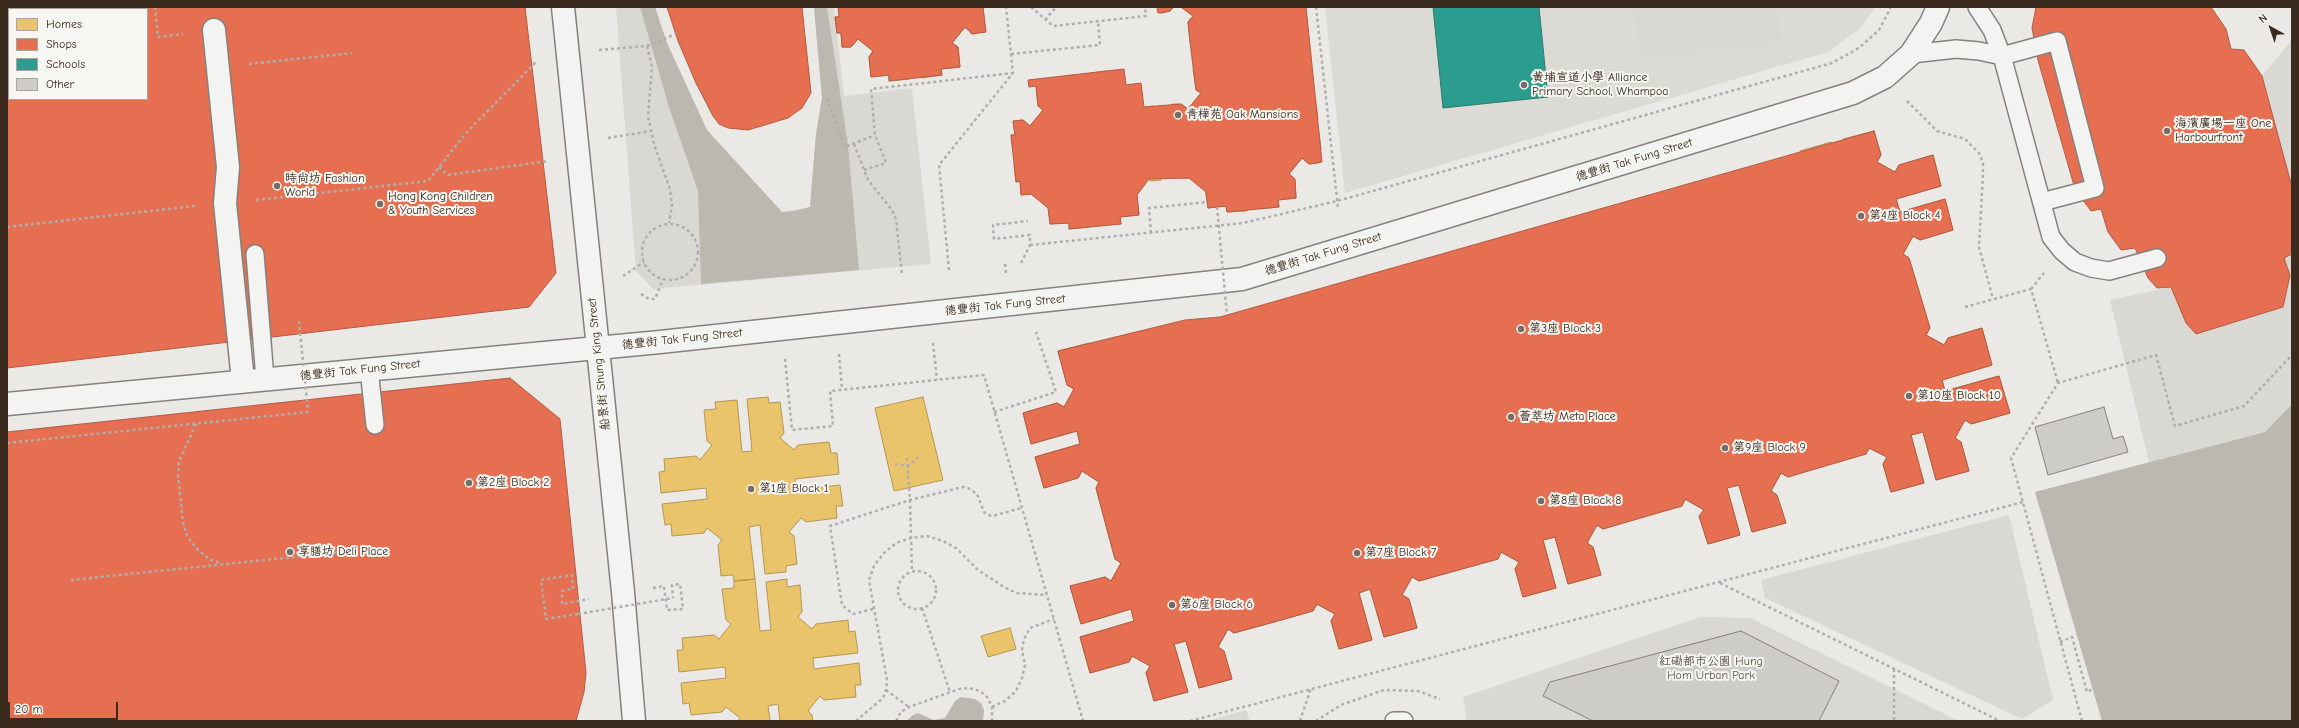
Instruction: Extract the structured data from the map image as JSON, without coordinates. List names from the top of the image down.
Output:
{
  "streets": {
    "street": ["德豐街 Tak Fung Street", "船景街 Shung King Street"]
  },
  "crossings": [
    ["德豐街 Tak Fung Street", "船景街 Shung King Street"]
  ],
  "parks": ["紅磡都市公園 Hung Hom Urban Park"],
  "places": [
    "黃埔宣道小學 Alliance Primary School, Whampoa",
    "青樺苑 Oak Mansions",
    "海濱廣場一座 One Harbourfront",
    "時尚坊 Fashion World",
    "Hong Kong Children & Youth Services",
    "第4座 Block 4",
    "第3座 Block 3",
    "第10座 Block 10",
    "薈萃坊 Meta Place",
    "第9座 Block 9",
    "第2座 Block 2",
    "第1座 Block 1",
    "第8座 Block 8",
    "享膳坊 Deli Place",
    "第7座 Block 7",
    "第6座 Block 6"
  ],
  "legend": [
    "Homes",
    "Shops",
    "Schools",
    "Other"
  ],
  "scale_bar": "20 m",
  "north": "top left"
}
